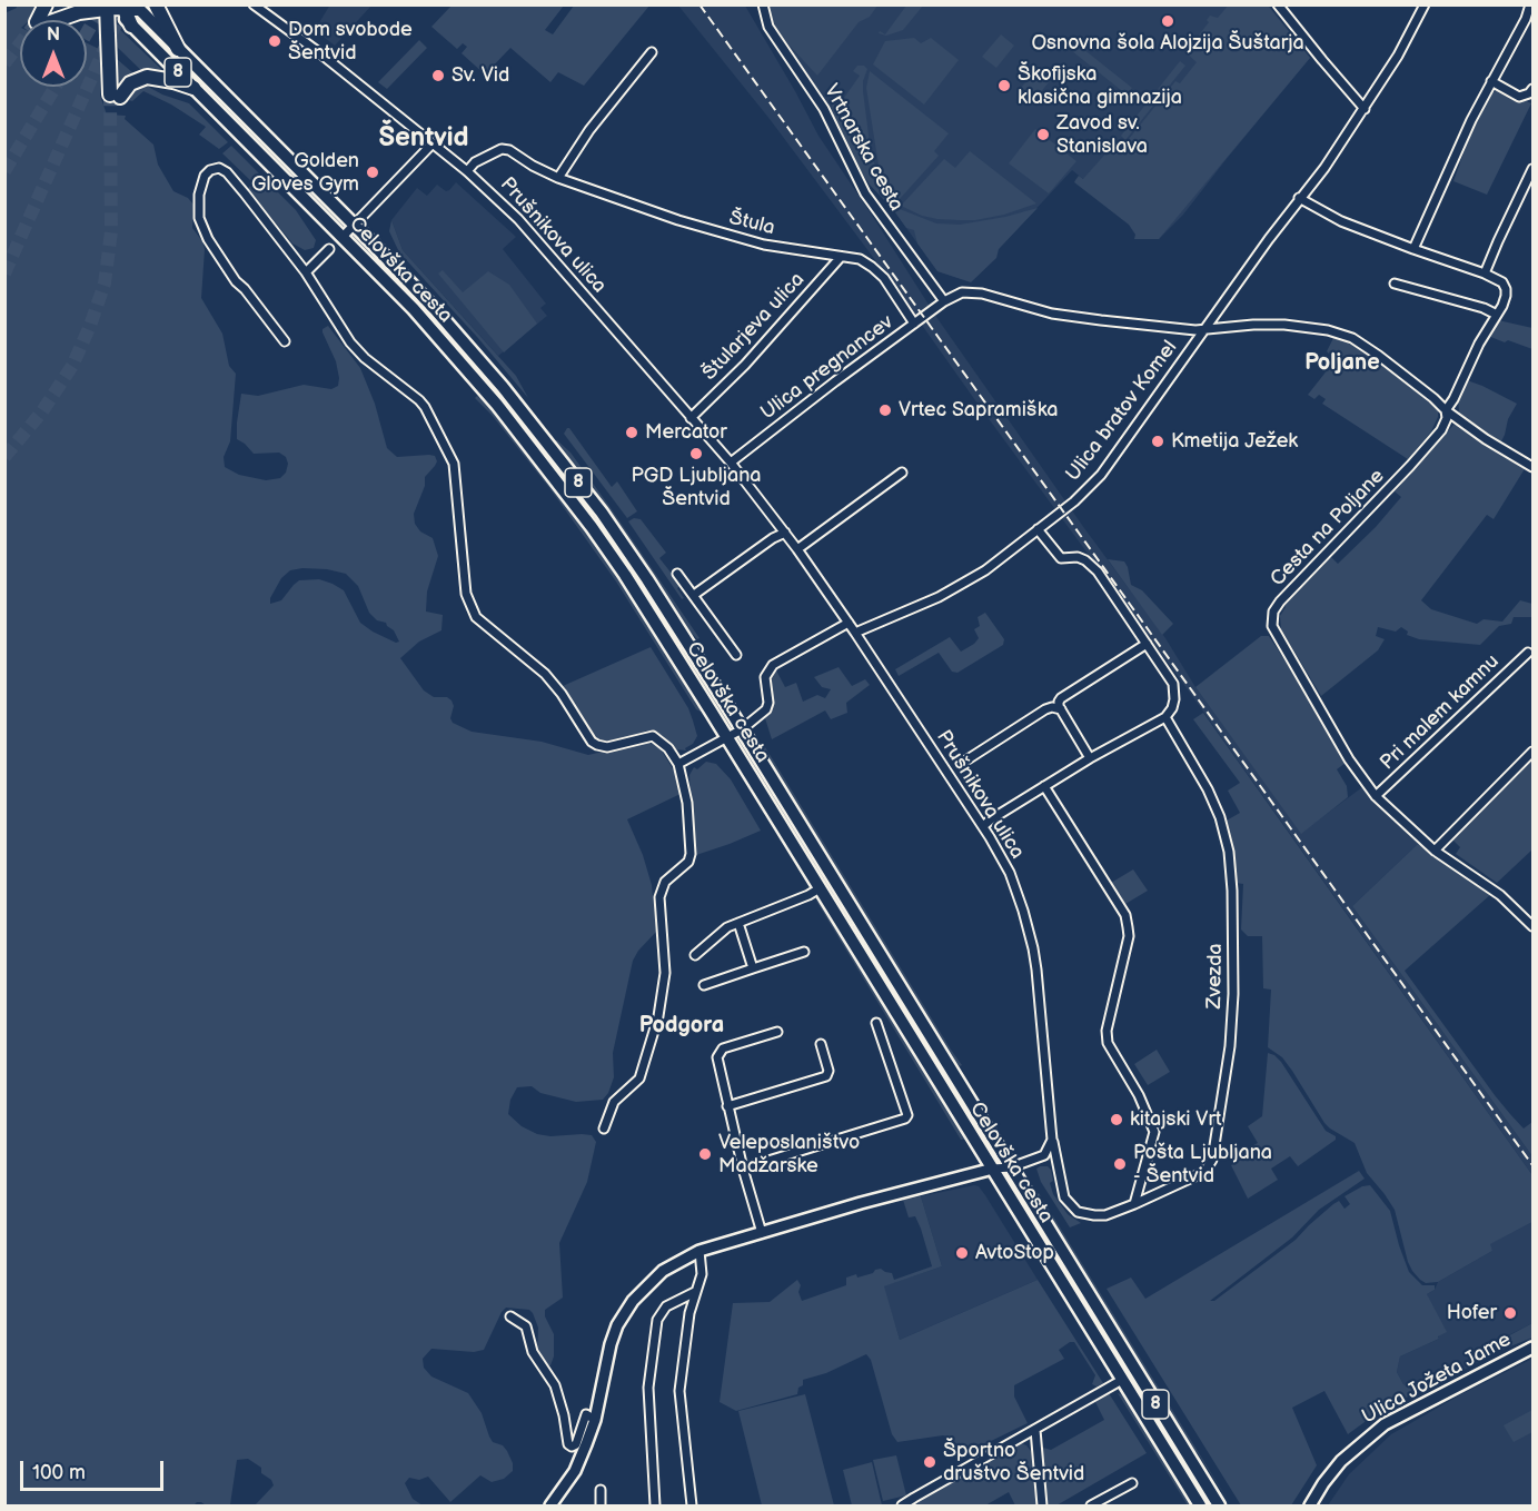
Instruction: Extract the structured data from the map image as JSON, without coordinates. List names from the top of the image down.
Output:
{
  "streets": {
    "main road": ["8", "Celovška cesta"],
    "street": [
      "Vrtnarska cesta",
      "Štula",
      "Prušnikova ulica",
      "Štularjeva ulica",
      "Ulica pregnancev",
      "Ulica bratov Komel",
      "Cesta na Poljane",
      "Pri malem kamnu",
      "Zvezda",
      "Ulica Jožeta Jame"
    ]
  },
  "crossings": [
    ["Vrtnarska cesta", "Ulica pregnancev"],
    ["Štula", "Prušnikova ulica"],
    ["Štula", "Štularjeva ulica"],
    ["Štula", "Ulica pregnancev"],
    ["Prušnikova ulica", "Štularjeva ulica"],
    ["Prušnikova ulica", "Ulica pregnancev"],
    ["Prušnikova ulica", "Ulica bratov Komel"],
    ["Prušnikova ulica", "Zvezda"],
    ["Cesta na Poljane", "Pri malem kamnu"]
  ],
  "districts": ["Šentvid", "Poljane", "Podgora"],
  "places": [
    "Osnovna šola Alojzija Šuštarja",
    "Dom svobode Šentvid",
    "Sv. Vid",
    "Škofijska klasična gimnazija",
    "Zavod sv. Stanislava",
    "Golden Gloves Gym",
    "Vrtec Sapramiška",
    "Mercator",
    "Kmetija Ježek",
    "PGD Ljubljana Šentvid",
    "kitajski Vrt",
    "Veleposlaništvo Madžarske",
    "Pošta Ljubljana - Šentvid",
    "AvtoStop",
    "Hofer",
    "Športno društvo Šentvid"
  ],
  "scale_bar": "100 m",
  "north": "top"
}
